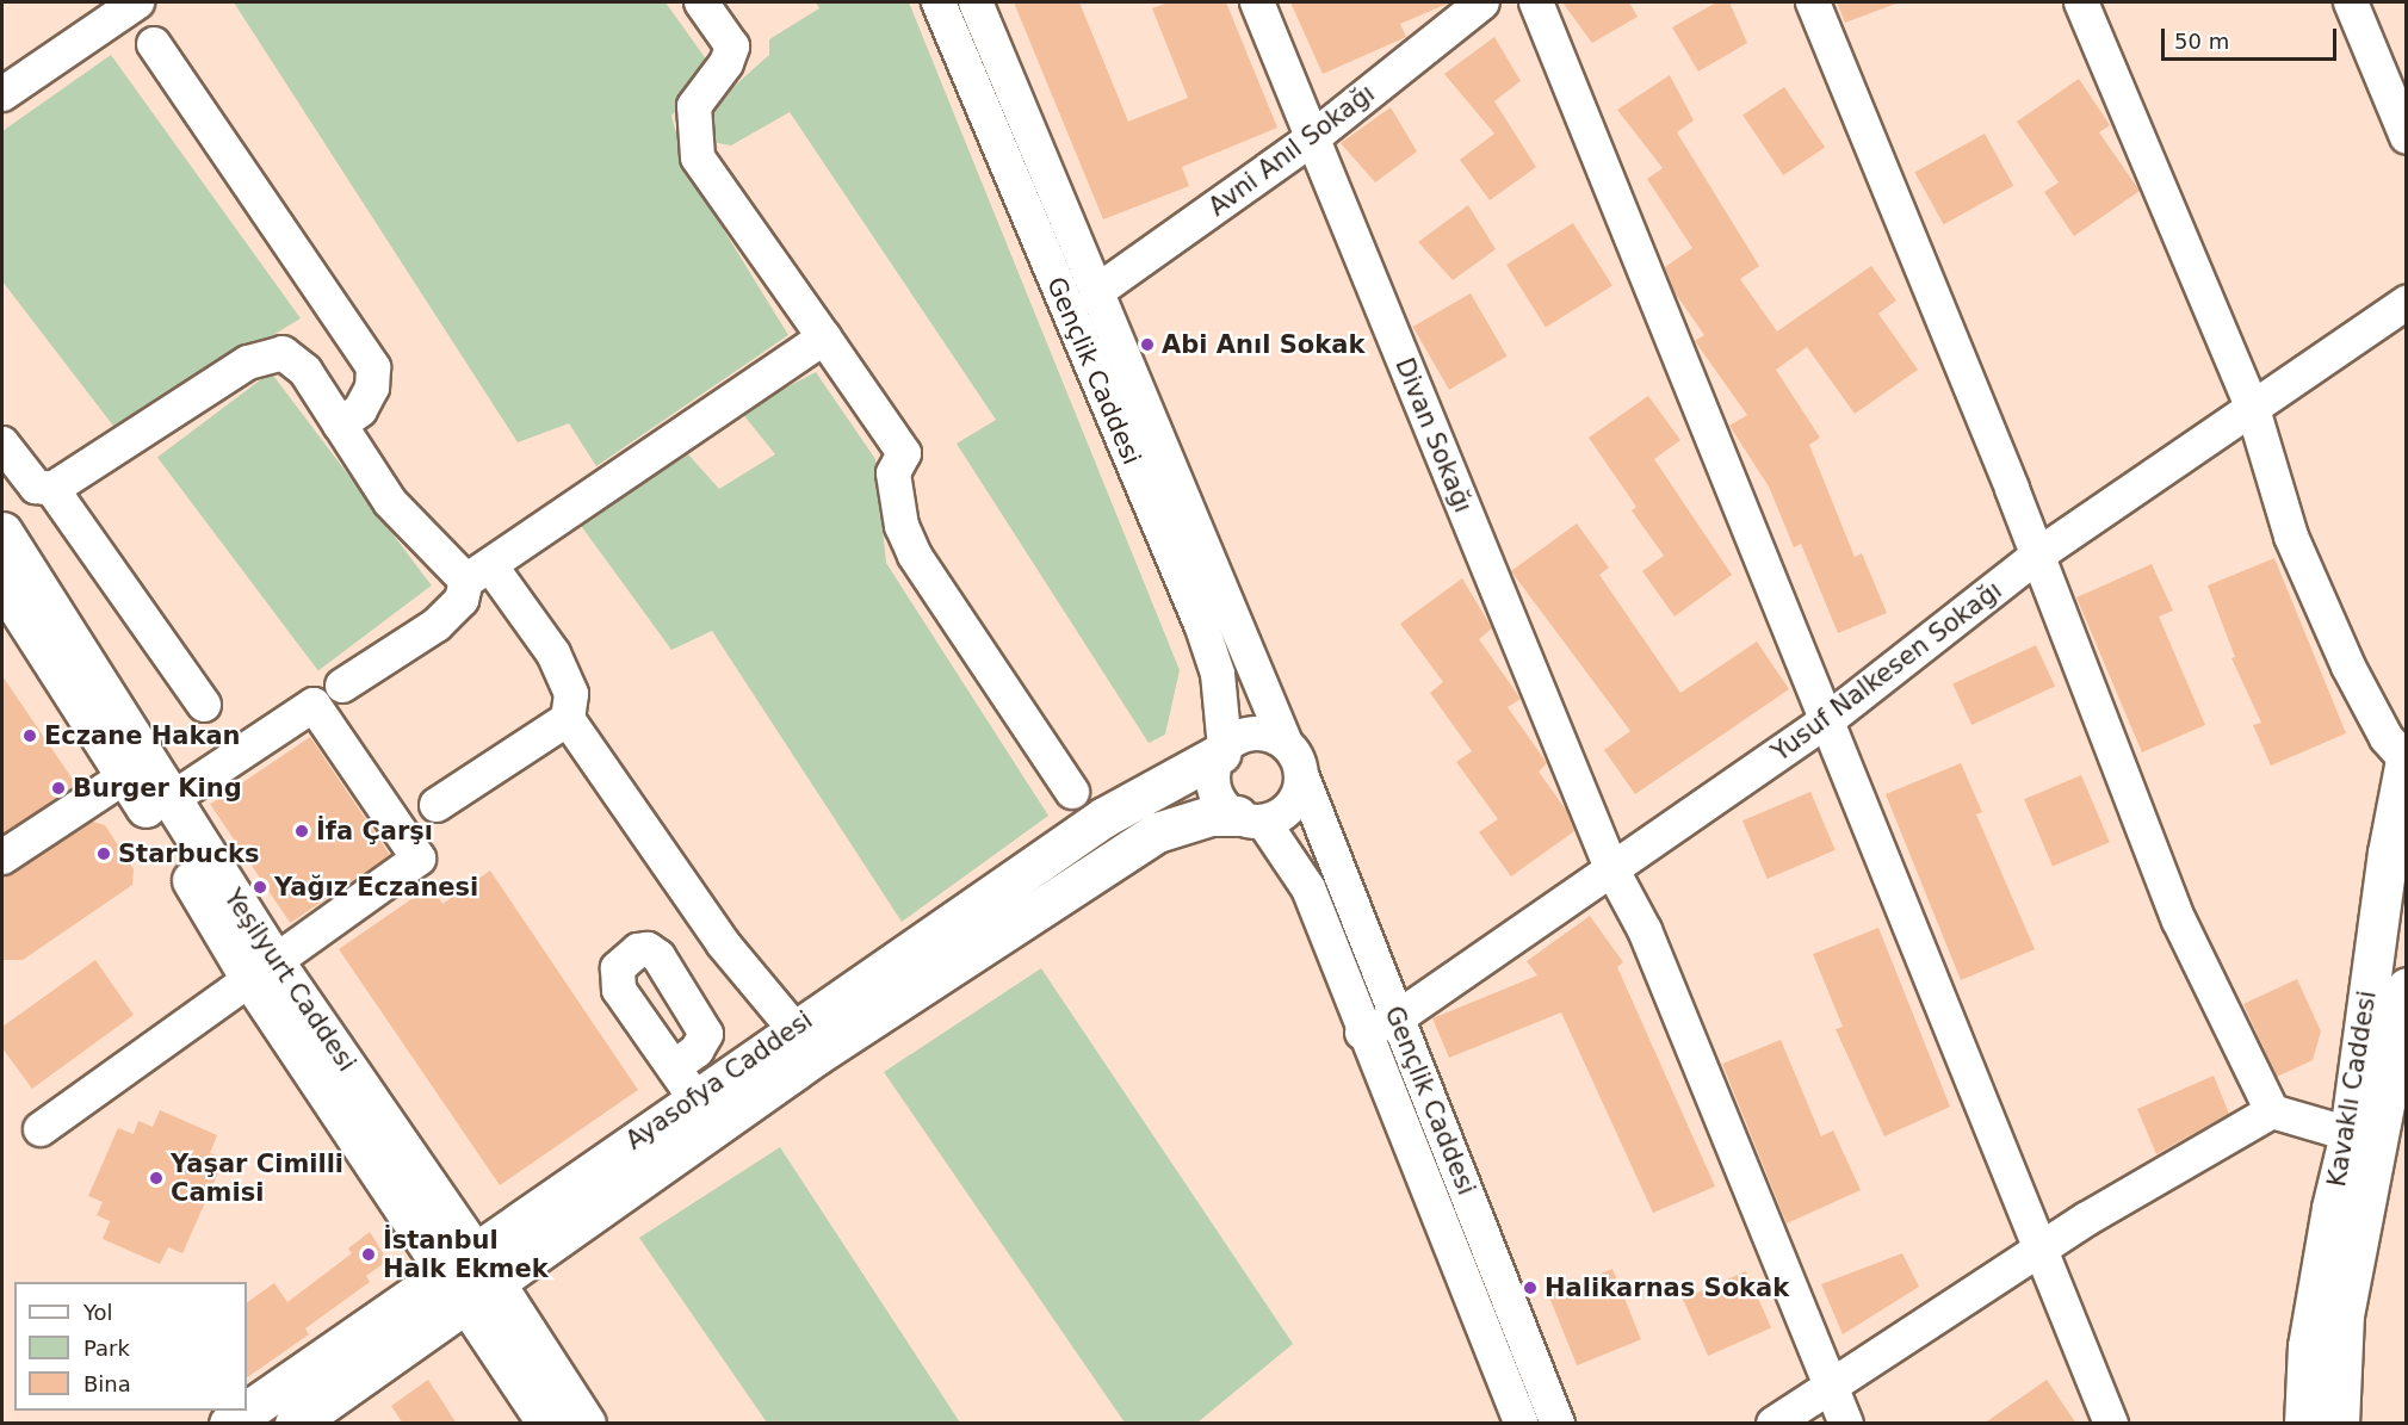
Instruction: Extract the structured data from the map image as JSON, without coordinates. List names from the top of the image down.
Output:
{
  "streets": {
    "main road": ["Yeşilyurt Caddesi", "Ayasofya Caddesi", "Kavaklı Caddesi"],
    "street": [
      "Avni Anıl Sokağı",
      "Gençlik Caddesi",
      "Divan Sokağı",
      "Yusuf Nalkesen Sokağı"
    ]
  },
  "crossings": [
    ["Avni Anıl Sokağı", "Gençlik Caddesi"],
    ["Avni Anıl Sokağı", "Divan Sokağı"],
    ["Gençlik Caddesi", "Yusuf Nalkesen Sokağı"],
    ["Gençlik Caddesi", "Ayasofya Caddesi"],
    ["Divan Sokağı", "Yusuf Nalkesen Sokağı"],
    ["Yeşilyurt Caddesi", "Ayasofya Caddesi"]
  ],
  "places": [
    "Abi Anıl Sokak",
    "Eczane Hakan",
    "Burger King",
    "İfa Çarşı",
    "Starbucks",
    "Yağız Eczanesi",
    "Yaşar Cimilli Camisi",
    "İstanbul Halk Ekmek",
    "Halikarnas Sokak"
  ],
  "legend": ["Yol", "Park", "Bina"],
  "scale_bar": "50 m"
}
